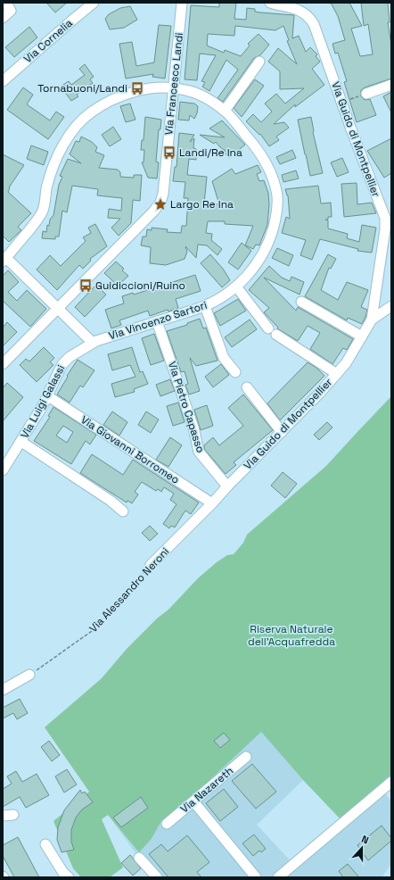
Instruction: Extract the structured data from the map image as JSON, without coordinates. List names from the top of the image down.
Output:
{
  "streets": {
    "street": [
      "Via Cornelia",
      "Via Francesco Landi",
      "Via Guido di Montpellier",
      "Via Vincenzo Sartori",
      "Via Luigi Galassi",
      "Via Pietro Capasso",
      "Via Giovanni Borromeo",
      "Via Alessandro Neroni",
      "Via Nazareth"
    ]
  },
  "crossings": [
    ["Via Francesco Landi", "Via Vincenzo Sartori"],
    ["Via Guido di Montpellier", "Via Pietro Capasso"],
    ["Via Guido di Montpellier", "Via Giovanni Borromeo"],
    ["Via Guido di Montpellier", "Via Alessandro Neroni"],
    ["Via Vincenzo Sartori", "Via Luigi Galassi"],
    ["Via Vincenzo Sartori", "Via Pietro Capasso"],
    ["Via Luigi Galassi", "Via Giovanni Borromeo"],
    ["Via Giovanni Borromeo", "Via Alessandro Neroni"]
  ],
  "parks": ["Riserva Naturale dell'Acquafredda"],
  "places": {
    "bus stop": ["Tornabuoni/Landi", "Landi/Re Ina", "Guidiccioni/Ruino"],
    "place": ["Largo Re Ina"]
  },
  "north": "top"
}
